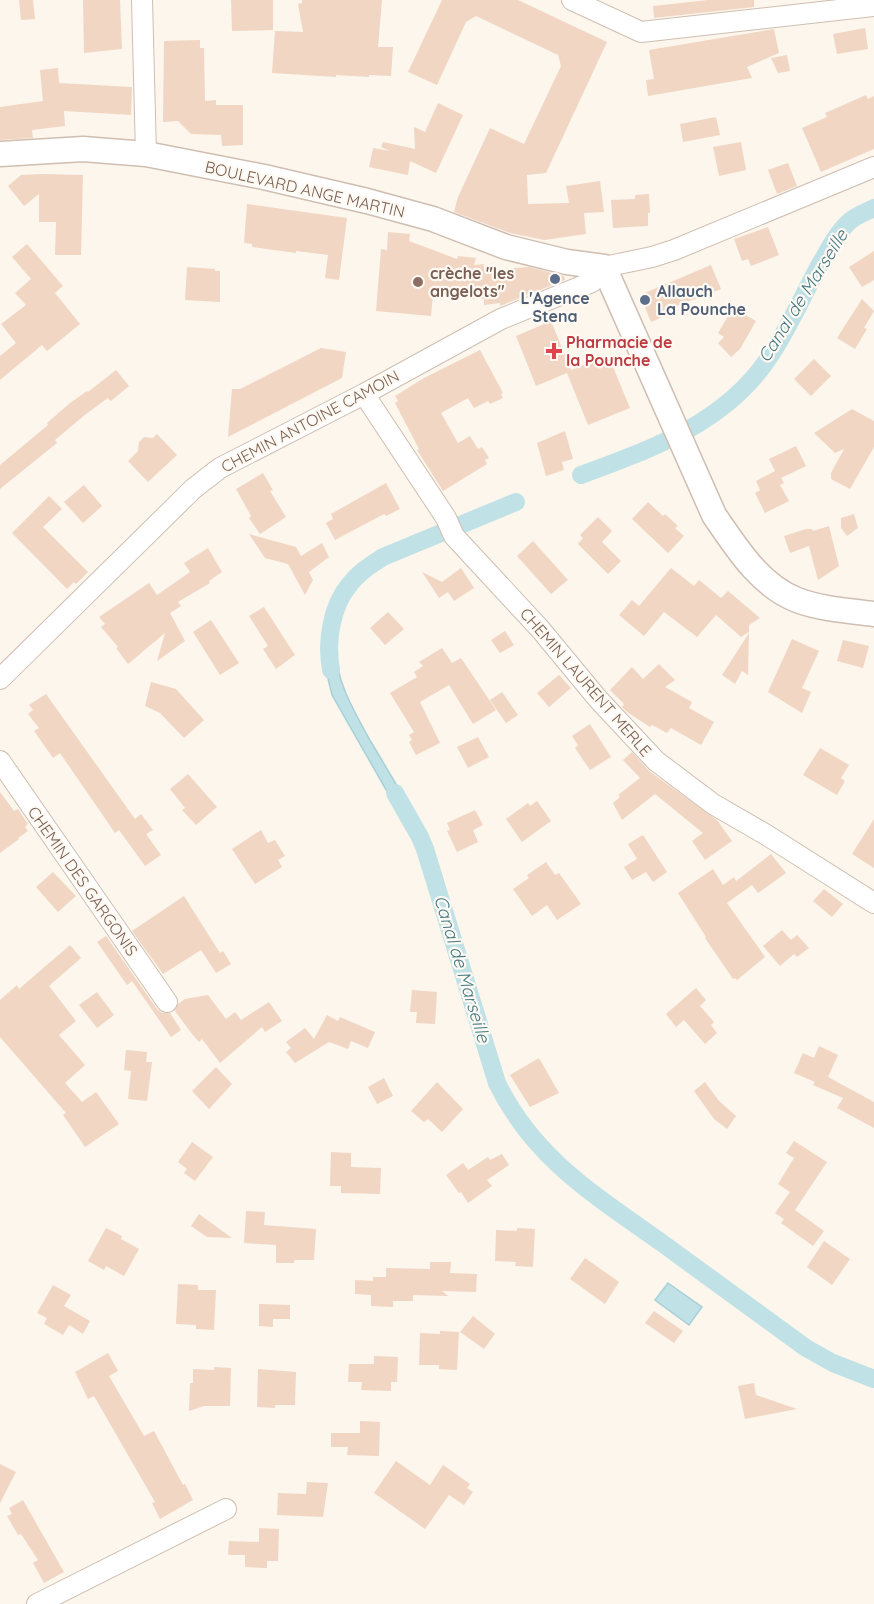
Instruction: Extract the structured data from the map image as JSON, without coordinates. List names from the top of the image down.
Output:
{
  "streets": {
    "street": [
      "BOULEVARD ANGE MARTIN",
      "CHEMIN ANTOINE CAMOIN",
      "CHEMIN LAURENT MERLE",
      "CHEMIN DES GARGONIS"
    ]
  },
  "crossings": [
    ["BOULEVARD ANGE MARTIN", "CHEMIN ANTOINE CAMOIN"],
    ["CHEMIN ANTOINE CAMOIN", "CHEMIN LAURENT MERLE"]
  ],
  "water": ["Canal de Marseille"],
  "places": {
    "other": ["L'Agence Stena", "crèche \"les angelots\"", "Allauch La Pounche"],
    "health": ["Pharmacie de la Pounche"]
  }
}
